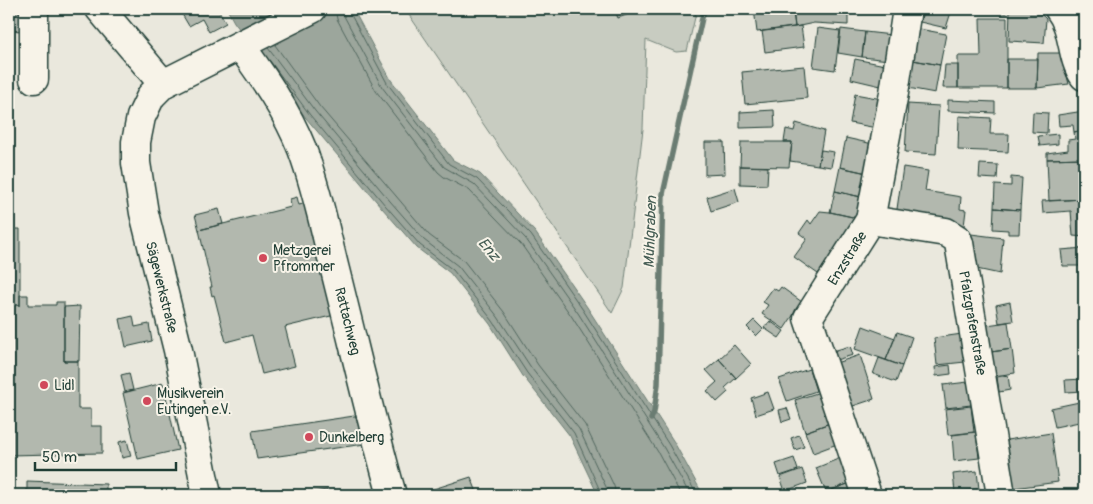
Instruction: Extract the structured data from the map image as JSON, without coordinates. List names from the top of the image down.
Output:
{
  "streets": {
    "street": [
      "Enzstraße",
      "Sägewerkstraße",
      "Rattachweg",
      "Pfalzgrafenstraße"
    ]
  },
  "crossings": [
    ["Enzstraße", "Pfalzgrafenstraße"]
  ],
  "water": ["Mühlgraben", "Enz"],
  "places": [
    "Metzgerei Pfrommer",
    "Lidl",
    "Musikverein Eutingen e.V.",
    "Dunkelberg"
  ],
  "scale_bar": "50 m"
}
